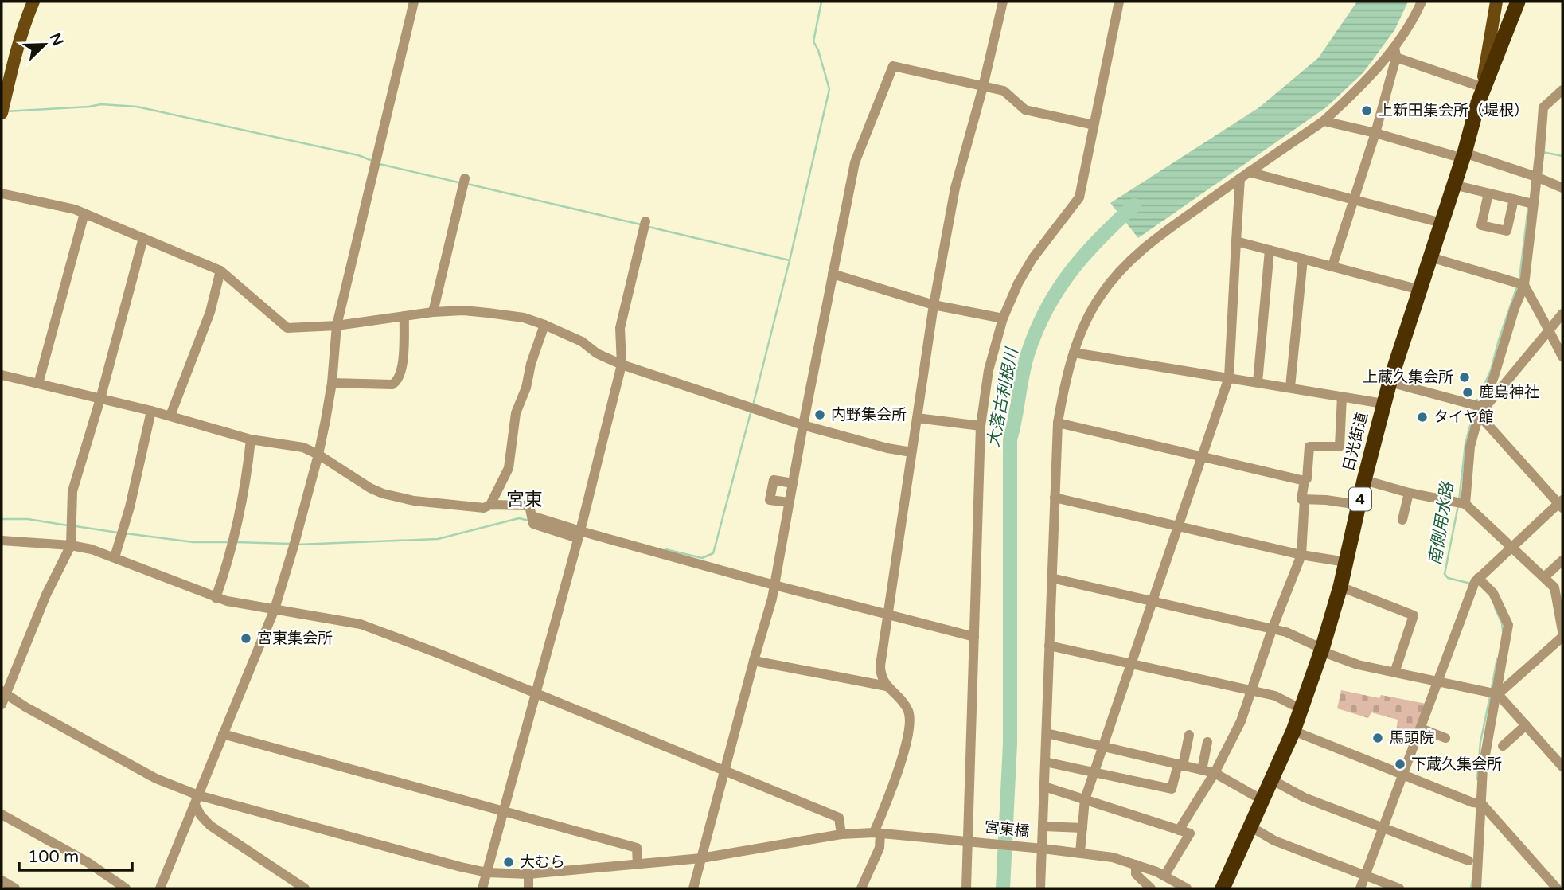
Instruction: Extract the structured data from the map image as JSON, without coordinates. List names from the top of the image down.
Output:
{
  "streets": {
    "highway": ["日光街道", "4"],
    "street": ["宮東橋"]
  },
  "crossings": [
    ["日光街道", "4"]
  ],
  "districts": ["宮東"],
  "water": ["大落古利根川", "南側用水路"],
  "places": [
    "上新田集会所（堤根）",
    "上蔵久集会所",
    "鹿島神社",
    "内野集会所",
    "タイヤ館",
    "宮東集会所",
    "馬頭院",
    "下蔵久集会所",
    "大むら"
  ],
  "scale_bar": "100 m",
  "north": "top right"
}
